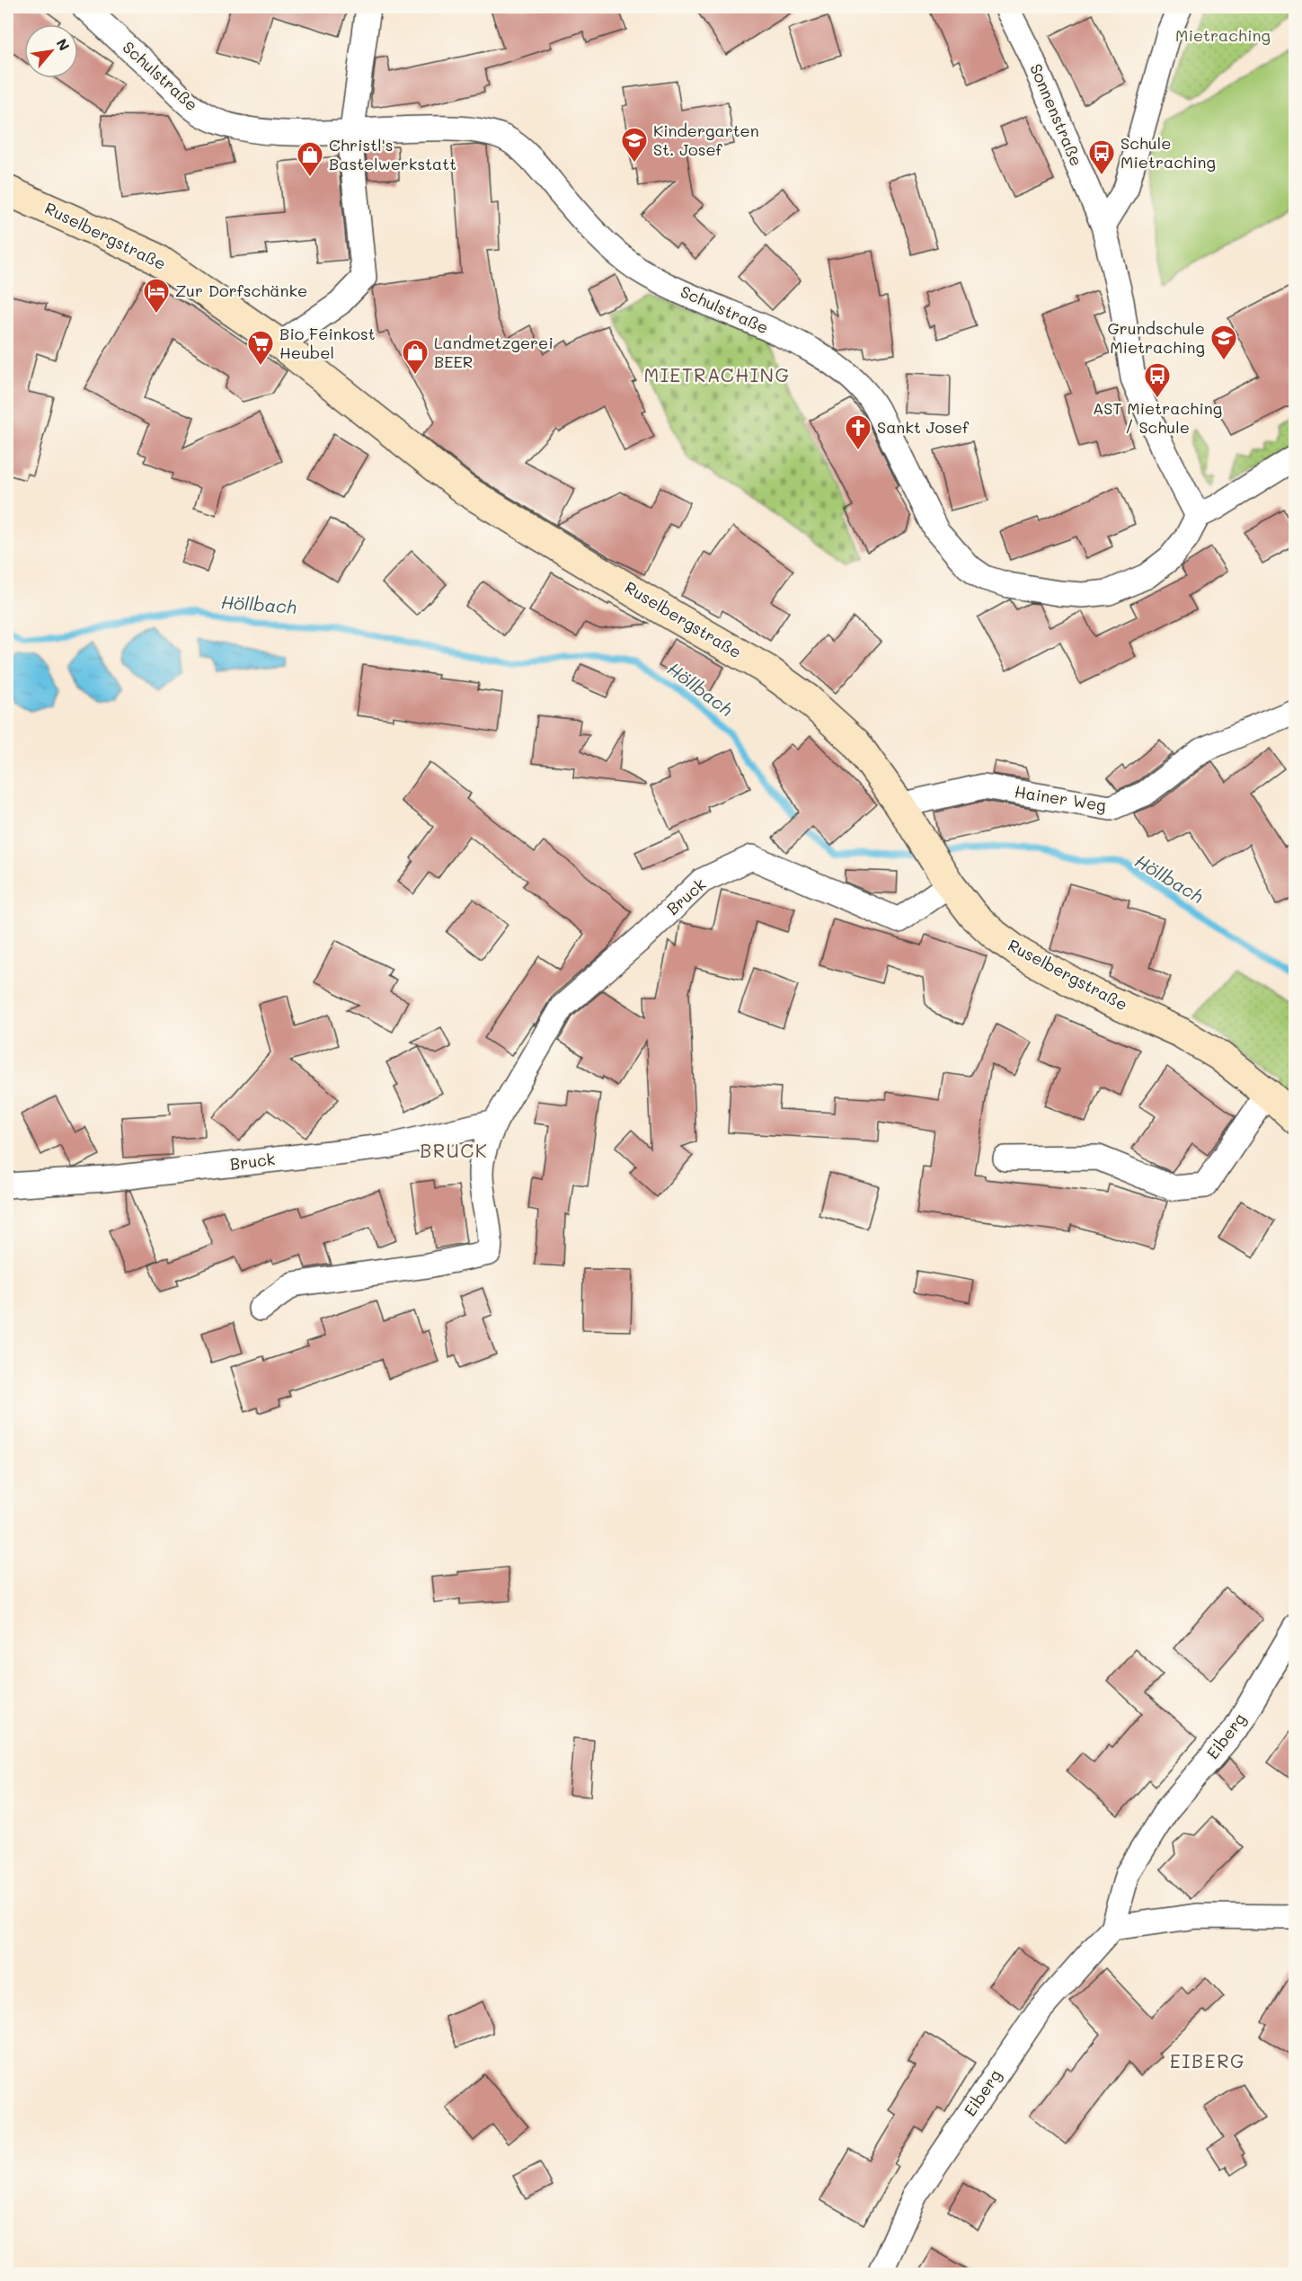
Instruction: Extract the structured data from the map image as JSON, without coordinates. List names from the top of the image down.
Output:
{
  "streets": {
    "main road": ["Ruselbergstraße"],
    "street": [
      "Schulstraße",
      "Sonnenstraße",
      "Hainer Weg",
      "Bruck",
      "Eiberg"
    ]
  },
  "crossings": [
    ["Schulstraße", "Sonnenstraße"],
    ["Ruselbergstraße", "Hainer Weg"],
    ["Ruselbergstraße", "Bruck"]
  ],
  "districts": ["MIETRACHING", "BRUCK", "EIBERG"],
  "water": ["Höllbach"],
  "parks": ["Mietraching"],
  "places": {
    "school or university": ["Kindergarten St. Josef", "Grundschule Mietraching"],
    "bus stop": ["Schule Mietraching", "AST Mietraching / Schule"],
    "shop": ["Christl's Bastelwerkstatt", "Landmetzgerei BEER"],
    "hotel": ["Zur Dorfschänke"],
    "supermarket": ["Bio Feinkost Heubel"],
    "church": ["Sankt Josef"]
  },
  "north": "top right"
}
